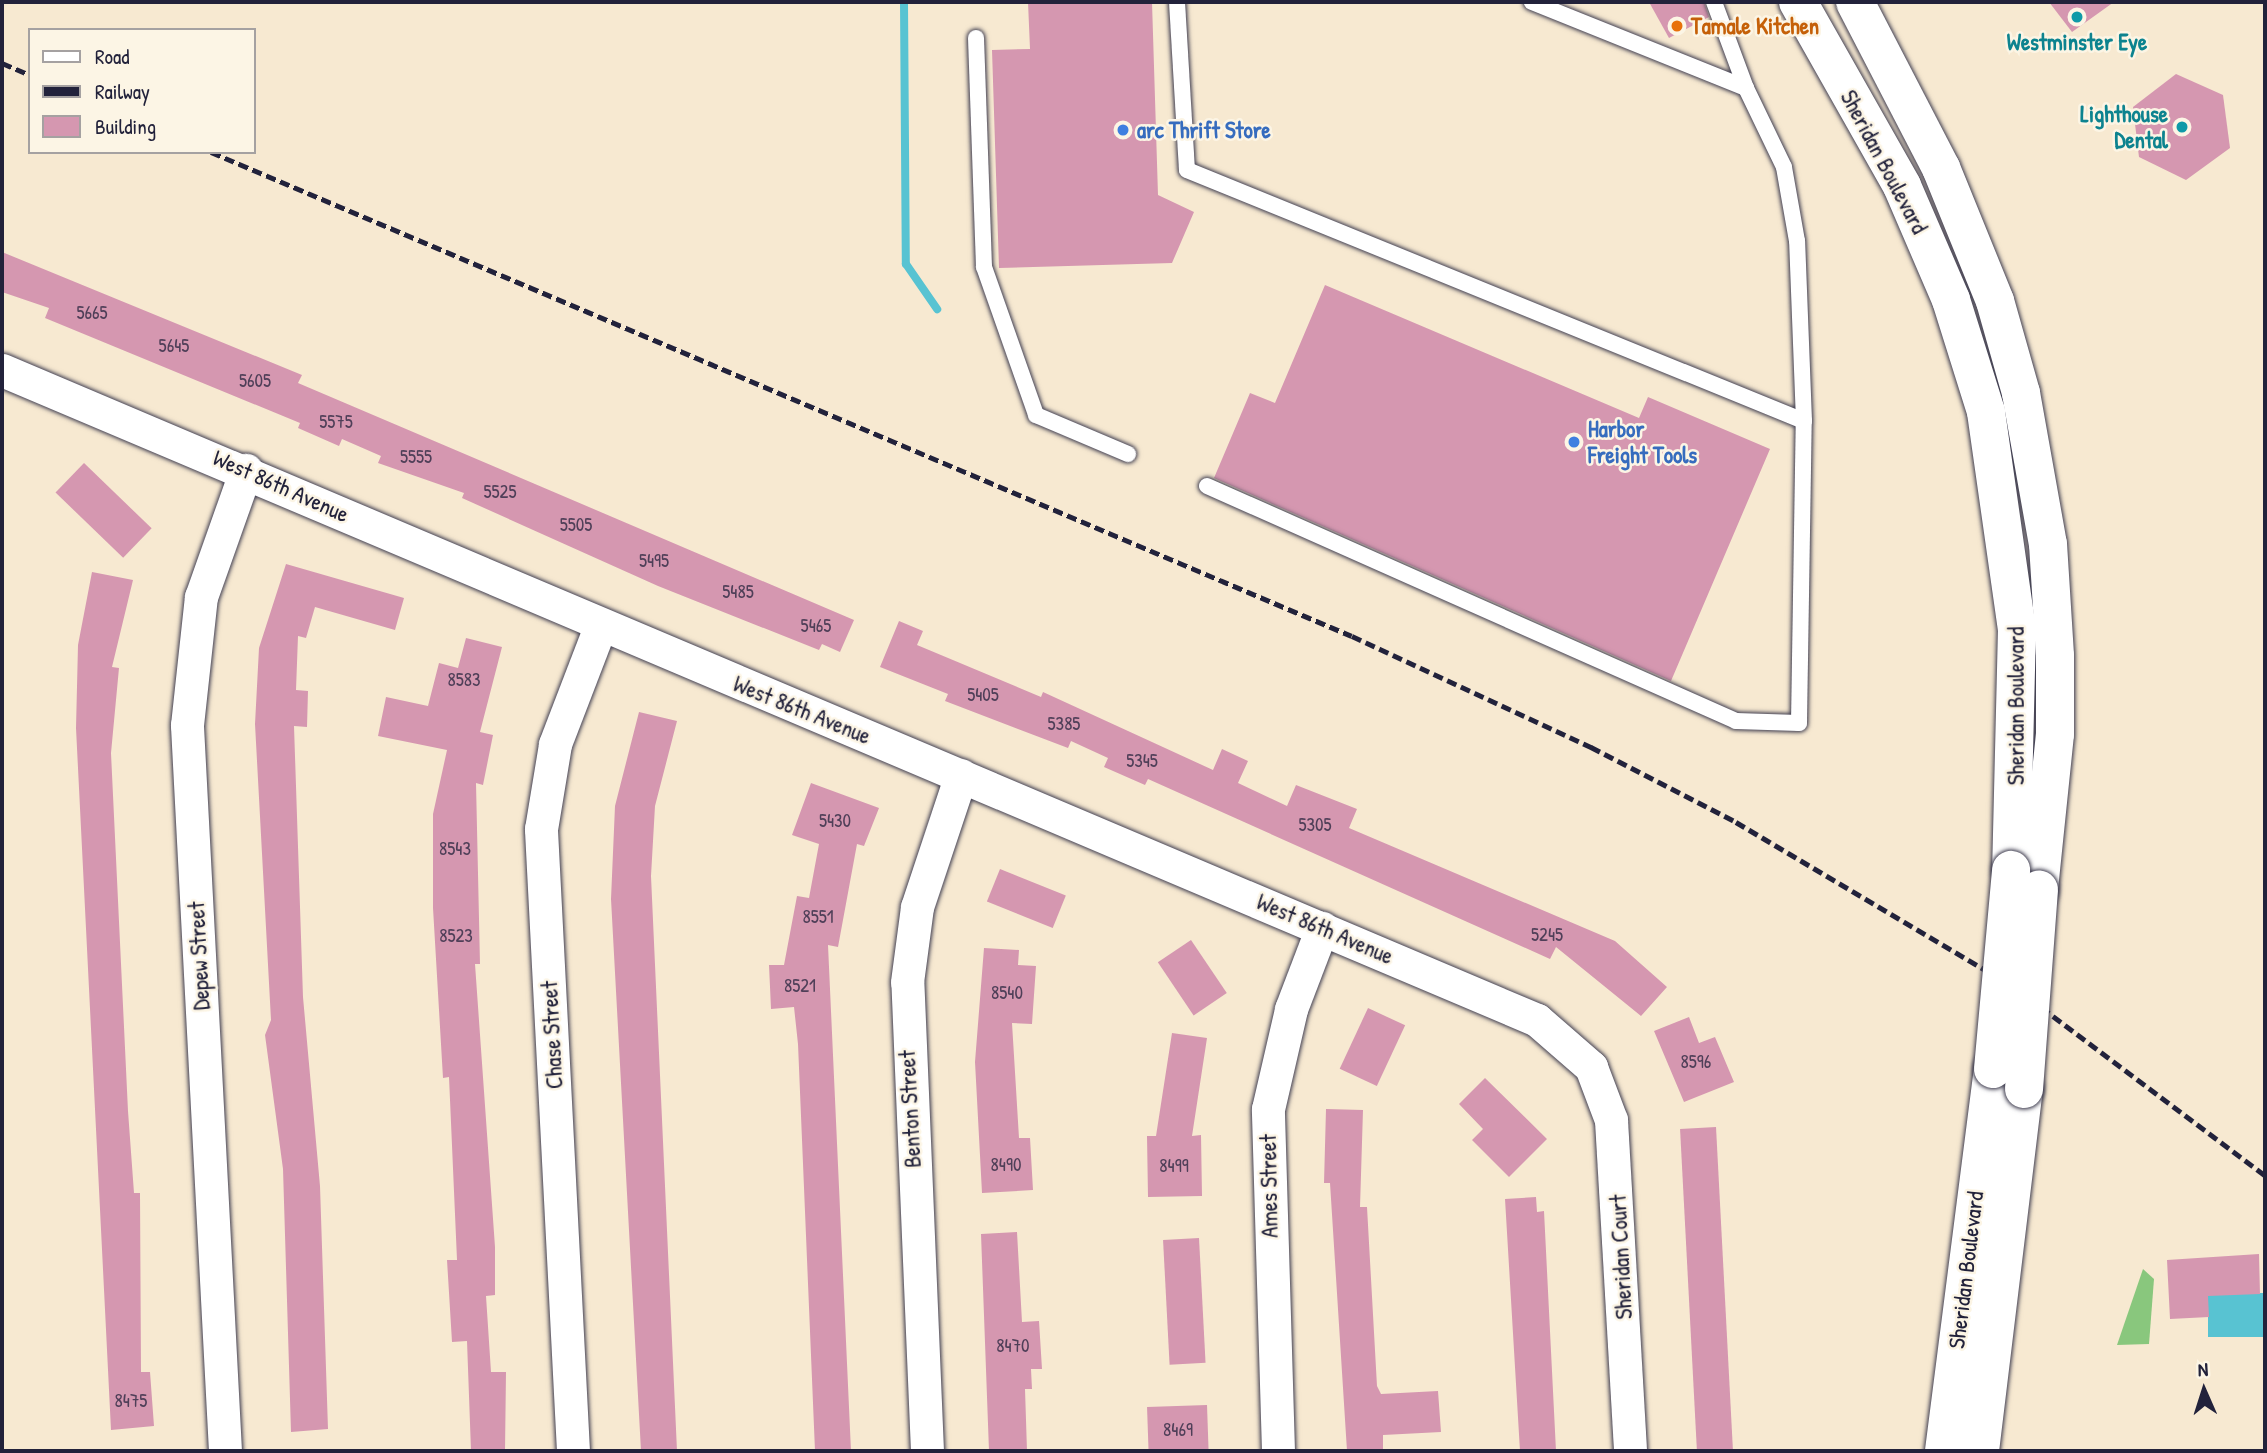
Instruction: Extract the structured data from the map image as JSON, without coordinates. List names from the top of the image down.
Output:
{
  "streets": {
    "main road": ["Sheridan Boulevard"],
    "street": [
      "West 86th Avenue",
      "Depew Street",
      "Chase Street",
      "Benton Street",
      "Ames Street",
      "Sheridan Court"
    ]
  },
  "crossings": [
    ["West 86th Avenue", "Depew Street"],
    ["West 86th Avenue", "Chase Street"],
    ["West 86th Avenue", "Benton Street"],
    ["West 86th Avenue", "Ames Street"],
    ["West 86th Avenue", "Sheridan Court"]
  ],
  "places": [
    "Westminster Eye",
    "Tamale Kitchen",
    "Lighthouse Dental",
    "arc Thrift Store",
    "Harbor Freight Tools"
  ],
  "house_numbers": [
    "5665",
    "5645",
    "5605",
    "5575",
    "5555",
    "5525",
    "5505",
    "5495",
    "5485",
    "5465",
    "8583",
    "5405",
    "5385",
    "5345",
    "5430",
    "5305",
    "8543",
    "8551",
    "5245",
    "8523",
    "8521",
    "8540",
    "8596",
    "8490",
    "8499",
    "8470",
    "8475",
    "8469"
  ],
  "legend": ["Road", "Railway", "Building"],
  "north": "top"
}
